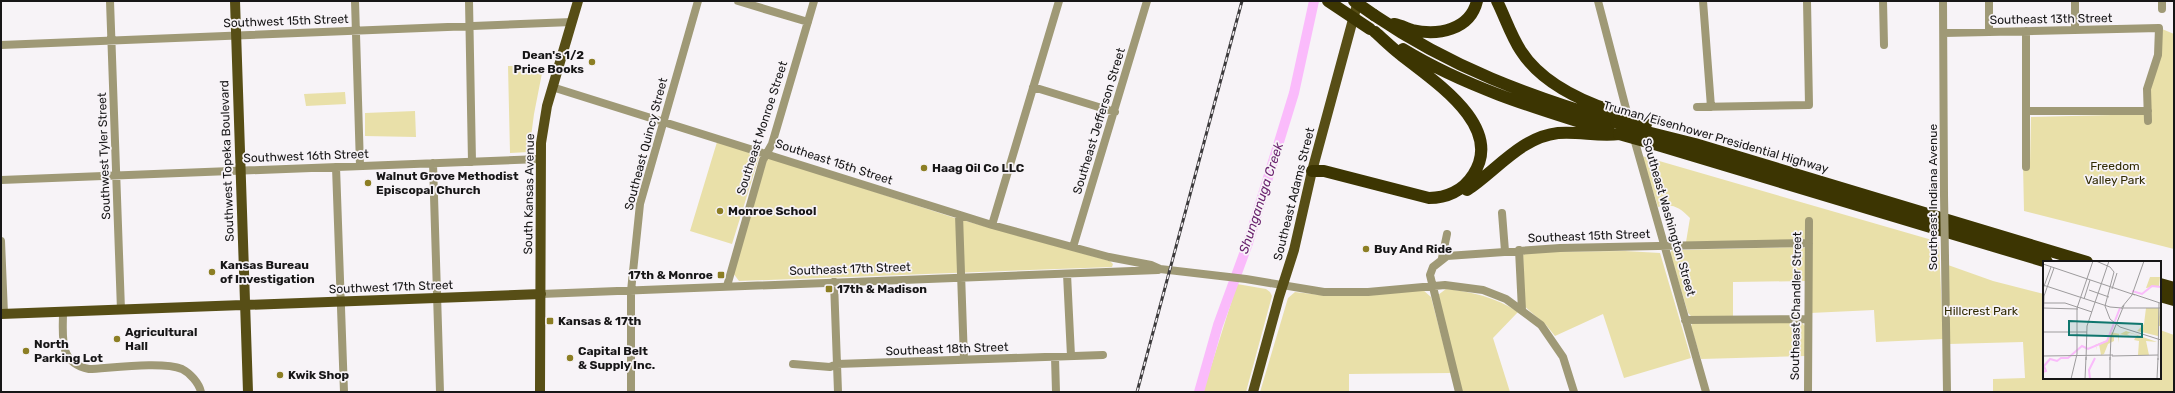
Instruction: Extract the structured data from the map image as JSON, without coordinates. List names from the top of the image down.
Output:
{
  "streets": {
    "highway": ["Truman/Eisenhower Presidential Highway"],
    "main road": [
      "Southwest Topeka Boulevard",
      "South Kansas Avenue",
      "Southeast Adams Street",
      "Southwest 17th Street"
    ],
    "street": [
      "Southeast 13th Street",
      "Southwest 15th Street",
      "Southeast Jefferson Street",
      "Southeast Monroe Street",
      "Southeast Quincy Street",
      "Southwest Tyler Street",
      "Southwest 16th Street",
      "Southeast 15th Street",
      "Southeast Indiana Avenue",
      "Southeast Washington Street",
      "Southeast 17th Street",
      "Southeast Chandler Street",
      "Southeast 18th Street"
    ]
  },
  "crossings": [
    ["Southeast 13th Street", "Southeast Indiana Avenue"],
    ["Southwest 15th Street", "Southwest Tyler Street"],
    ["Southwest 15th Street", "Southwest Topeka Boulevard"],
    ["Southwest 15th Street", "South Kansas Avenue"],
    ["Southeast Jefferson Street", "Southeast 15th Street"],
    ["Southeast Monroe Street", "Southeast 15th Street"],
    ["Southeast Monroe Street", "Southeast 17th Street"],
    ["Southeast Quincy Street", "Southeast 15th Street"],
    ["Southeast Quincy Street", "Southeast 17th Street"],
    ["Southwest Tyler Street", "Southwest 16th Street"],
    ["Southwest Tyler Street", "Southwest 17th Street"],
    ["Southwest 16th Street", "Southwest Topeka Boulevard"],
    ["Southwest 16th Street", "South Kansas Avenue"],
    ["Southwest Topeka Boulevard", "Southwest 17th Street"],
    ["Southeast 15th Street", "South Kansas Avenue"],
    ["Southeast 15th Street", "Southeast Adams Street"],
    ["Southeast 15th Street", "Southeast Washington Street"],
    ["Southeast 15th Street", "Southeast 17th Street"],
    ["Southeast 15th Street", "Southeast Chandler Street"],
    ["South Kansas Avenue", "Southeast 17th Street"],
    ["South Kansas Avenue", "Southwest 17th Street"],
    ["Southeast 17th Street", "Southwest 17th Street"]
  ],
  "water": ["Shunganuga Creek"],
  "parks": ["Freedom Valley Park", "Hillcrest Park"],
  "places": {
    "other": [
      "Dean's 1/2 Price Books",
      "Haag Oil Co LLC",
      "Walnut Grove Methodist Episcopal Church",
      "Monroe School",
      "Buy And Ride",
      "Kansas Bureau of Investigation",
      "Agricultural Hall",
      "North Parking Lot",
      "Capital Belt & Supply Inc.",
      "Kwik Shop"
    ],
    "transit": ["17th & Monroe", "17th & Madison", "Kansas & 17th"]
  }
}
